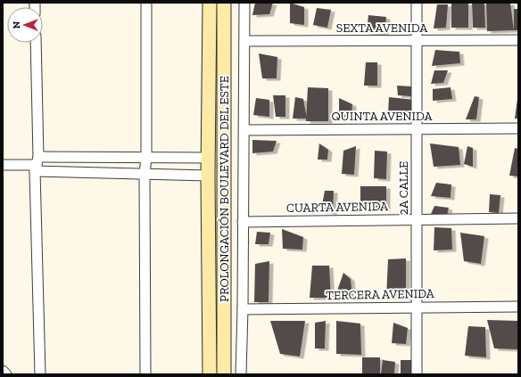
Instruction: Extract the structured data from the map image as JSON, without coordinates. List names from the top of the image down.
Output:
{
  "streets": {
    "street": [
      "SEXTA AVENIDA",
      "QUINTA AVENIDA",
      "2A CALLE",
      "PROLONGACIÓN BOULEVARD DEL ESTE",
      "CUARTA AVENIDA",
      "TERCERA AVENIDA"
    ]
  },
  "crossings": [
    ["SEXTA AVENIDA", "2A CALLE"],
    ["QUINTA AVENIDA", "2A CALLE"],
    ["2A CALLE", "CUARTA AVENIDA"],
    ["2A CALLE", "TERCERA AVENIDA"]
  ],
  "north": "left"
}
